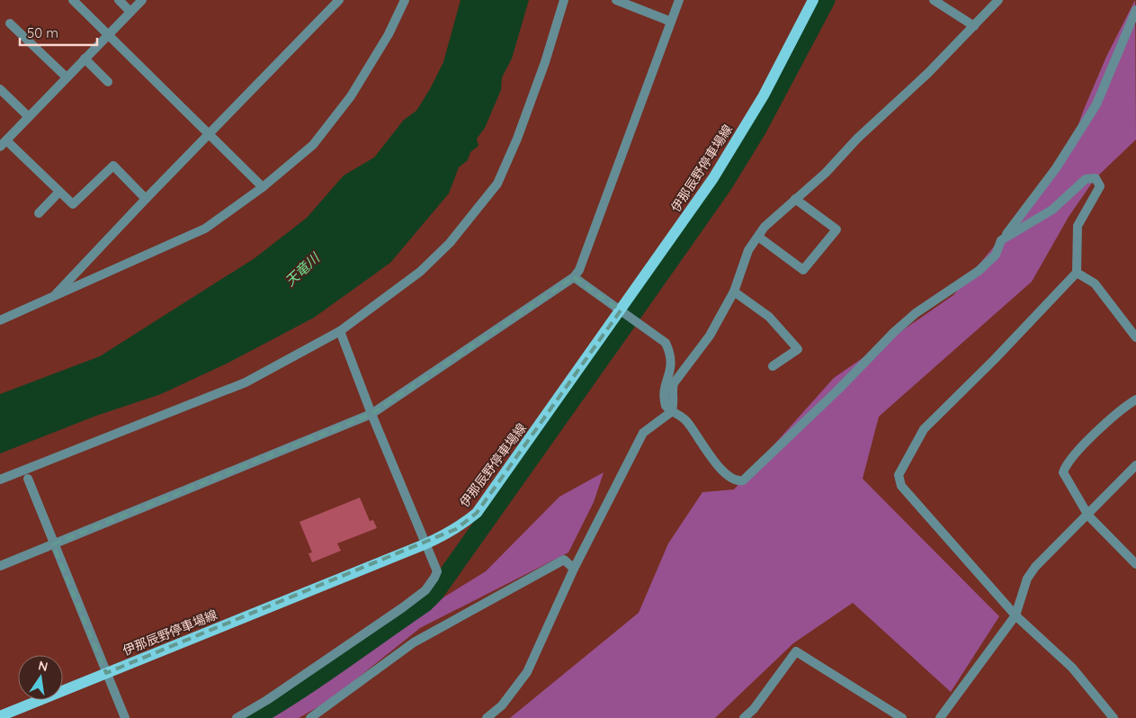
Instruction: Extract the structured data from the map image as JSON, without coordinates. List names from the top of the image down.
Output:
{
  "streets": {
    "main road": ["伊那辰野停車場線"]
  },
  "water": ["天竜川"],
  "scale_bar": "50 m",
  "north": "top"
}
